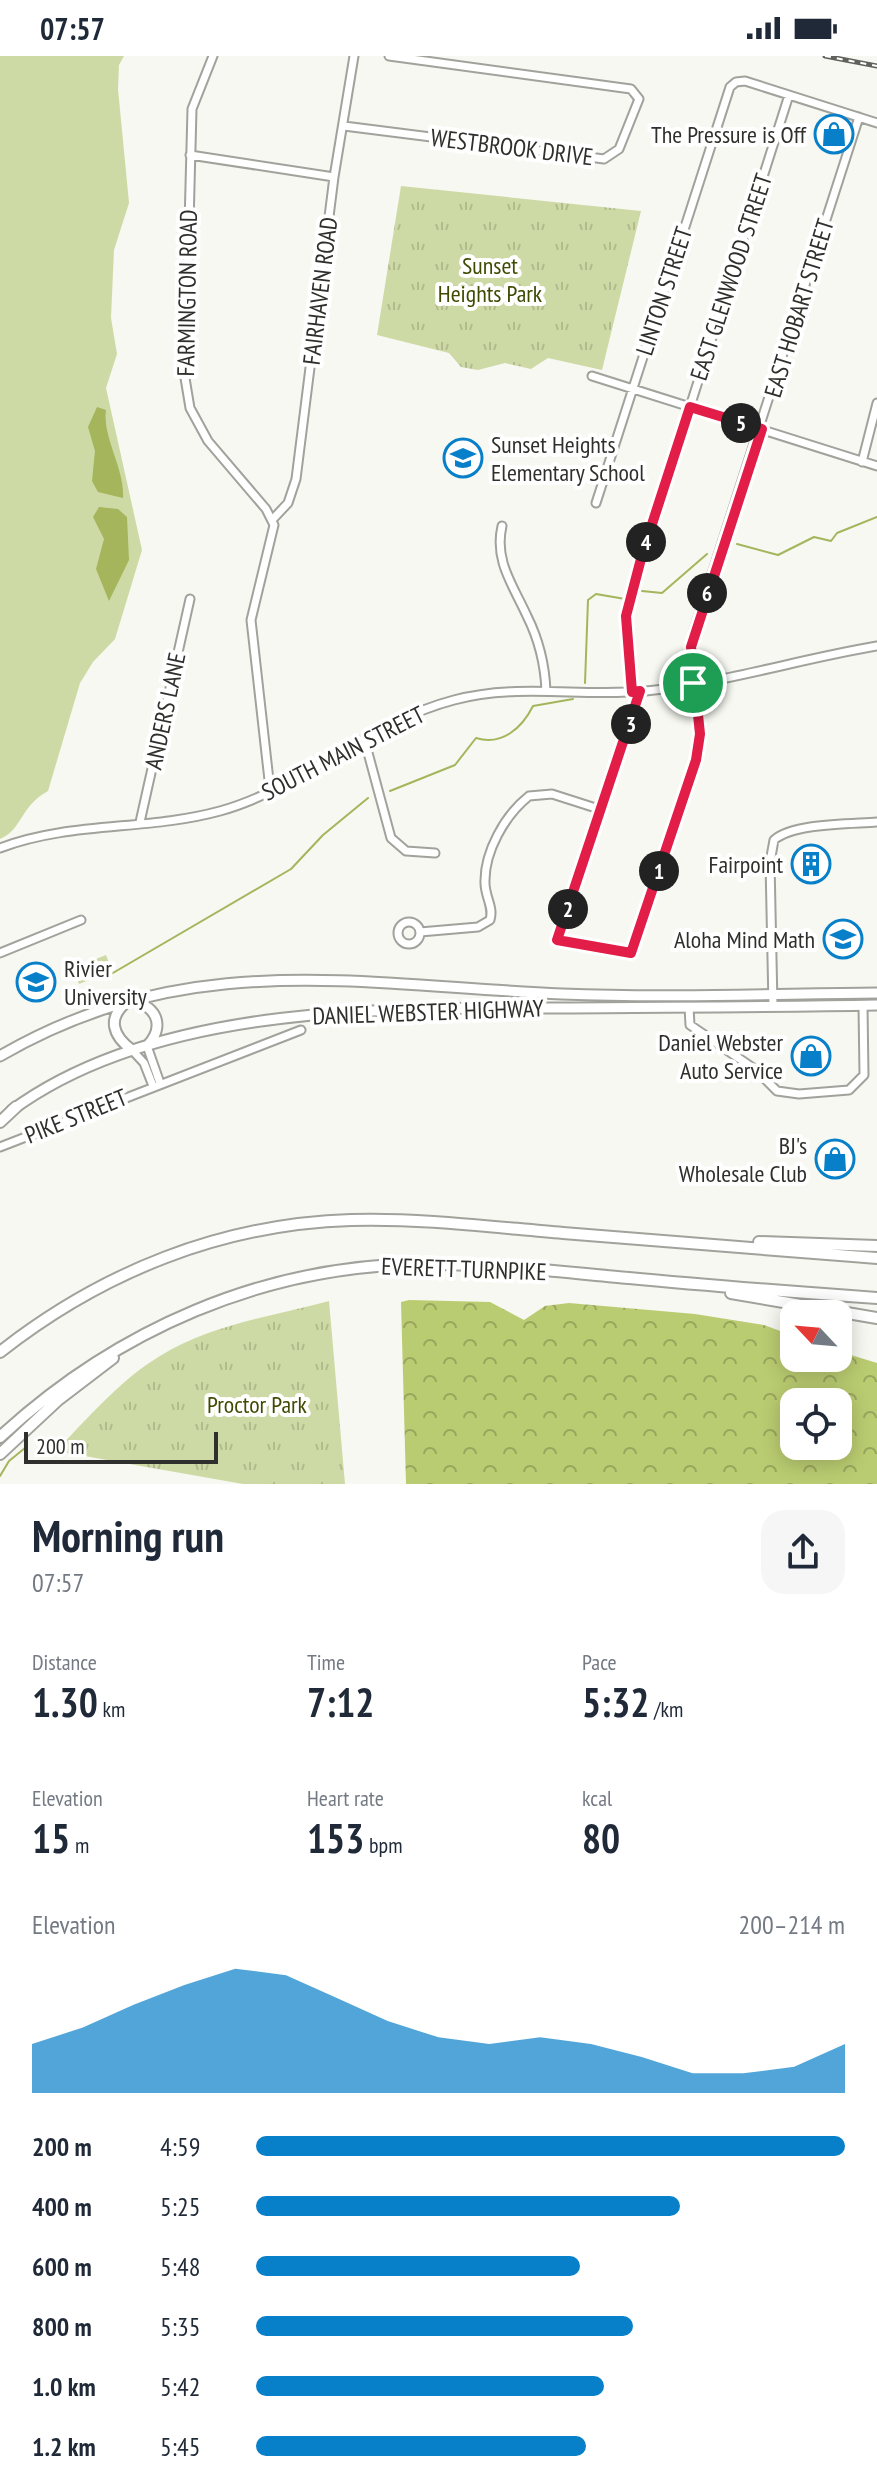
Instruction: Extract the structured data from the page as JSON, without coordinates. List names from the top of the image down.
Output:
{
  "streets": {
    "highway": ["EVERETT TURNPIKE"],
    "main road": ["DANIEL WEBSTER HIGHWAY"],
    "street": [
      "WESTBROOK DRIVE",
      "EAST GLENWOOD STREET",
      "FAIRHAVEN ROAD",
      "LINTON STREET",
      "FARMINGTON ROAD",
      "EAST HOBART STREET",
      "ANDERS LANE",
      "SOUTH MAIN STREET",
      "PIKE STREET"
    ]
  },
  "crossings": [
    ["WESTBROOK DRIVE", "FAIRHAVEN ROAD"],
    ["EAST GLENWOOD STREET", "LINTON STREET"],
    ["EAST GLENWOOD STREET", "SOUTH MAIN STREET"],
    ["FAIRHAVEN ROAD", "FARMINGTON ROAD"],
    ["EAST HOBART STREET", "SOUTH MAIN STREET"],
    ["ANDERS LANE", "SOUTH MAIN STREET"],
    ["DANIEL WEBSTER HIGHWAY", "PIKE STREET"]
  ],
  "parks": ["Sunset Heights Park", "Proctor Park"],
  "places": {
    "shop": ["The Pressure is Off", "Daniel Webster Auto Service", "BJ's Wholesale Club"],
    "school or university": ["Sunset Heights Elementary School", "Aloha Mind Math", "Rivier University"],
    "building": ["Fairpoint"]
  },
  "scale_bar": "200 m",
  "north": "top left",
  "page": {
    "status": "07:57",
    "pins": [
      "5",
      "4",
      "6",
      "3",
      "1",
      "2"
    ],
    "scale": "200 m",
    "heading": ["Morning run", "07:57"],
    "stats": [
      ["Distance", "1.30 km"],
      ["Time", "7:12"],
      ["Pace", "5:32 /km"],
      ["Elevation", "15 m"],
      ["Heart rate", "153 bpm"],
      ["kcal", "80"]
    ],
    "chart": ["Elevation", "200–214 m"],
    "list": [
      {
        "name": "200 m",
        "note": "4:59"
      },
      {
        "name": "400 m",
        "note": "5:25"
      },
      {
        "name": "600 m",
        "note": "5:48"
      },
      {
        "name": "800 m",
        "note": "5:35"
      },
      {
        "name": "1.0 km",
        "note": "5:42"
      },
      {
        "name": "1.2 km",
        "note": "5:45"
      }
    ]
  }
}
